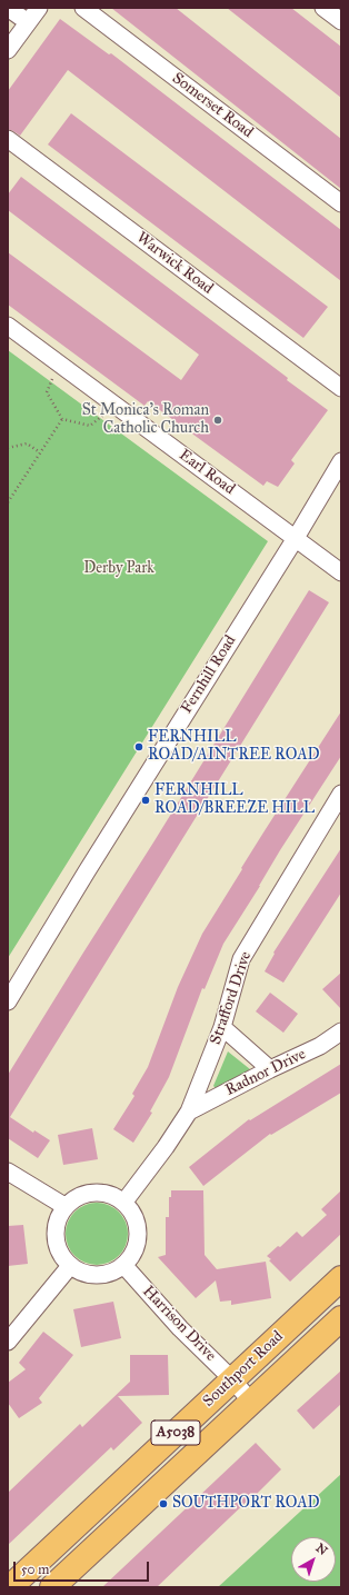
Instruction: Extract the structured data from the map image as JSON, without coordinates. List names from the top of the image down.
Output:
{
  "streets": {
    "main road": ["Southport Road", "A5038"],
    "street": [
      "Somerset Road",
      "Warwick Road",
      "Earl Road",
      "Fernhill Road",
      "Strafford Drive",
      "Radnor Drive",
      "Harrison Drive"
    ]
  },
  "crossings": [
    ["Earl Road", "Fernhill Road"],
    ["Strafford Drive", "Radnor Drive"],
    ["Strafford Drive", "Harrison Drive"],
    ["Harrison Drive", "Southport Road"]
  ],
  "parks": ["Derby Park"],
  "places": [
    "St Monica's Roman Catholic Church",
    "FERNHILL ROAD/AINTREE ROAD",
    "FERNHILL ROAD/BREEZE HILL",
    "SOUTHPORT ROAD"
  ],
  "scale_bar": "50 m",
  "north": "top right"
}
